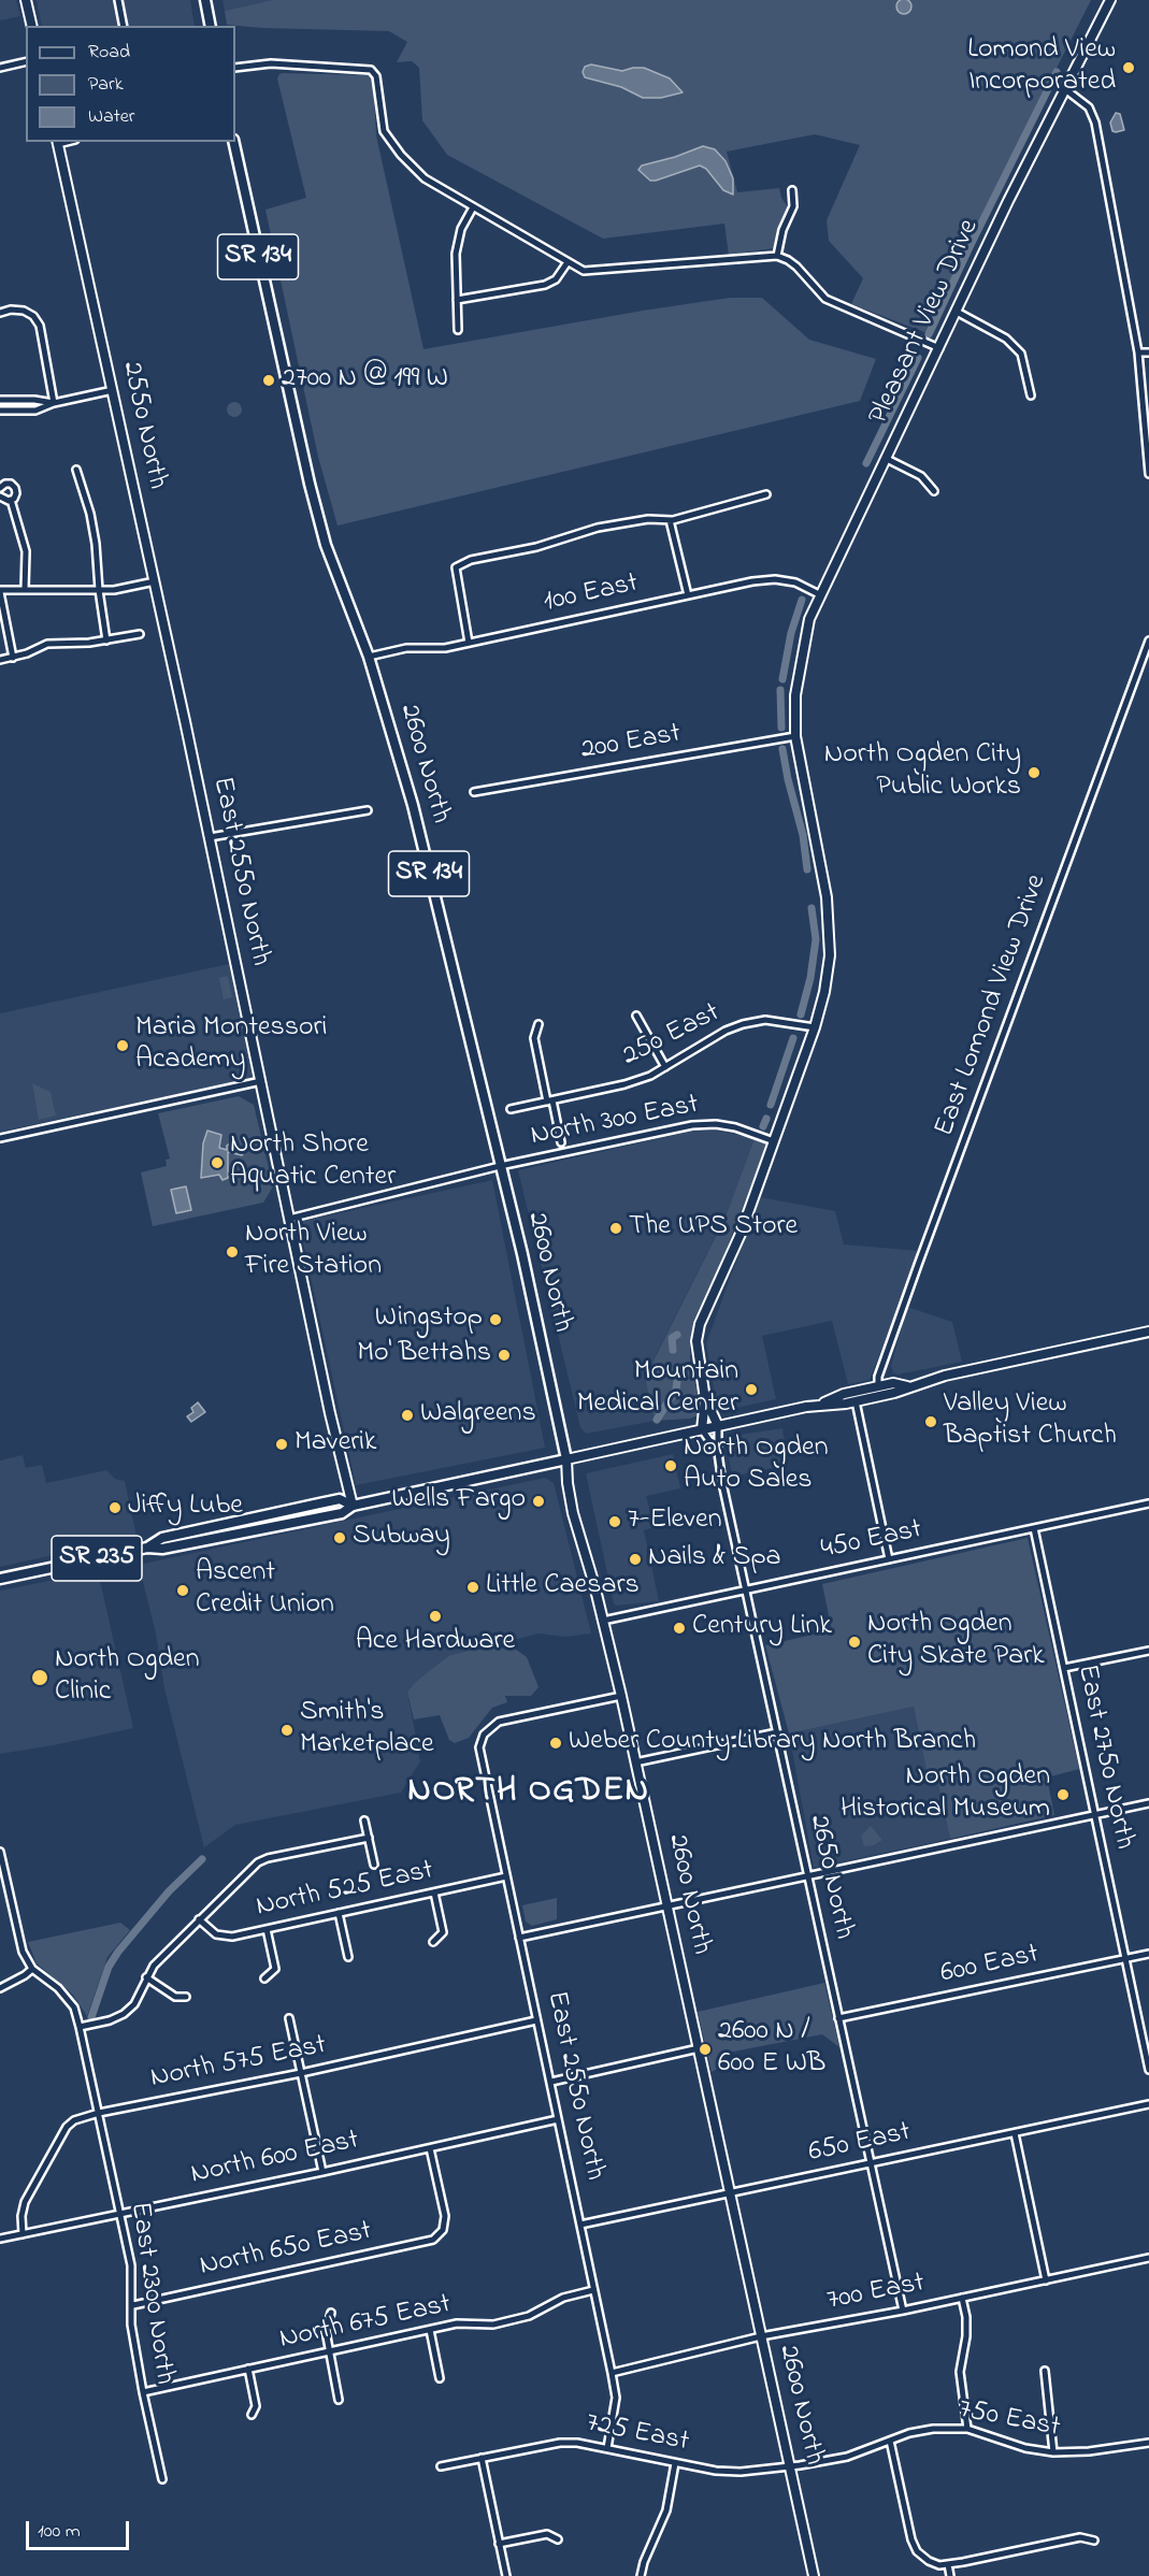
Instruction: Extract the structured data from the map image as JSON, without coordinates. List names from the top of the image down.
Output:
{
  "streets": {
    "main road": ["SR 134", "2600 North", "SR 235"],
    "street": [
      "Pleasant View Drive",
      "2550 North",
      "100 East",
      "200 East",
      "East 2550 North",
      "East Lomond View Drive",
      "250 East",
      "North 300 East",
      "450 East",
      "East 2750 North",
      "2650 North",
      "North 525 East",
      "600 East",
      "North 575 East",
      "650 East",
      "North 600 East",
      "North 650 East",
      "East 2300 North",
      "700 East",
      "North 675 East",
      "750 East",
      "725 East"
    ]
  },
  "crossings": [
    ["Pleasant View Drive", "100 East"],
    ["Pleasant View Drive", "200 East"],
    ["Pleasant View Drive", "250 East"],
    ["Pleasant View Drive", "North 300 East"],
    ["2550 North", "East 2550 North"],
    ["100 East", "2600 North"],
    ["2600 North", "East 2550 North"],
    ["2600 North", "North 300 East"],
    ["2600 North", "450 East"],
    ["2600 North", "SR 235"],
    ["2600 North", "650 East"],
    ["2600 North", "700 East"],
    ["2600 North", "750 East"],
    ["2600 North", "725 East"],
    ["East 2550 North", "North 525 East"],
    ["East 2550 North", "North 575 East"],
    ["East 2550 North", "650 East"],
    ["East 2550 North", "North 600 East"],
    ["East 2550 North", "700 East"],
    ["East 2550 North", "North 675 East"],
    ["East 2550 North", "725 East"],
    ["450 East", "East 2750 North"],
    ["450 East", "2650 North"],
    ["East 2750 North", "600 East"],
    ["2650 North", "600 East"],
    ["2650 North", "650 East"],
    ["2650 North", "700 East"],
    ["North 575 East", "North 600 East"],
    ["North 575 East", "East 2300 North"],
    ["North 600 East", "North 650 East"],
    ["North 600 East", "East 2300 North"],
    ["North 650 East", "East 2300 North"],
    ["East 2300 North", "North 675 East"],
    ["750 East", "725 East"]
  ],
  "districts": ["NORTH OGDEN"],
  "places": [
    "Lomond View Incorporated",
    "2700 N @ 199 W",
    "North Ogden City Public Works",
    "Maria Montessori Academy",
    "North Shore Aquatic Center",
    "The UPS Store",
    "North View Fire Station",
    "Wingstop",
    "Mo' Bettahs",
    "Mountain Medical Center",
    "Walgreens",
    "Valley View Baptist Church",
    "Maverik",
    "North Ogden Auto Sales",
    "Wells Fargo",
    "Jiffy Lube",
    "7-Eleven",
    "Subway",
    "Nails & Spa",
    "Little Caesars",
    "Ascent Credit Union",
    "Ace Hardware",
    "Century Link",
    "North Ogden City Skate Park",
    "North Ogden Clinic",
    "Smith's Marketplace",
    "Weber County Library North Branch",
    "North Ogden Historical Museum",
    "2600 N / 600 E WB"
  ],
  "legend": ["Road", "Park", "Water"],
  "scale_bar": "100 m"
}
